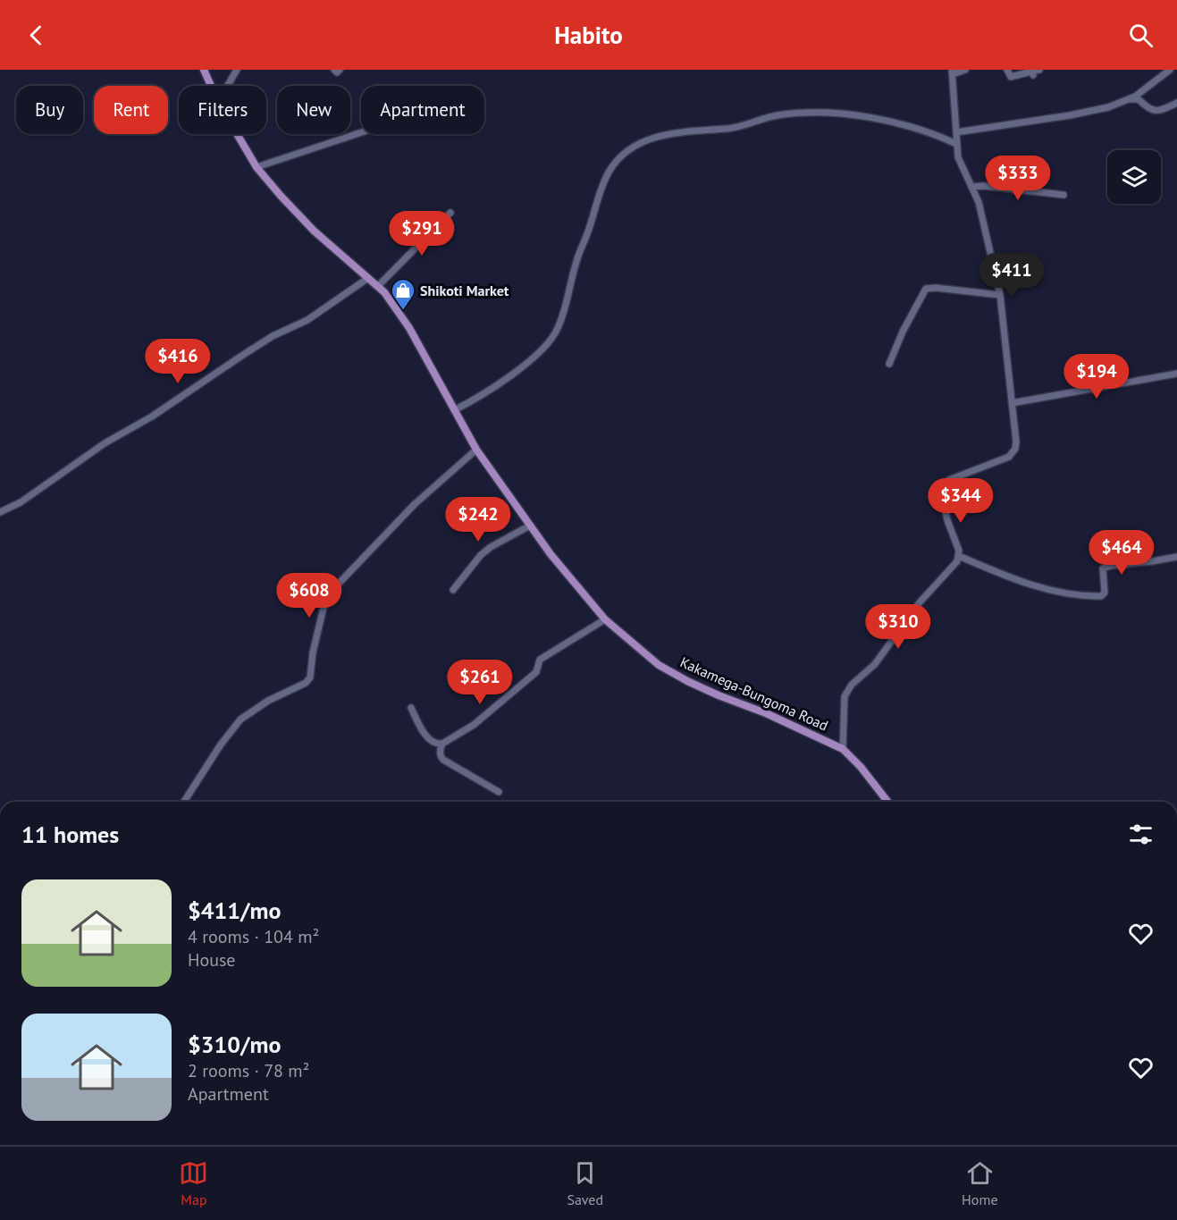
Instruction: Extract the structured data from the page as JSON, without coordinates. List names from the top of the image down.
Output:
{
  "streets": {
    "main road": ["Kakamega-Bungoma Road"]
  },
  "places": {
    "shop": ["Shikoti Market"]
  },
  "page": {
    "header": "Habito",
    "chip": [
      "Buy",
      "Rent",
      "Filters",
      "New",
      "Apartment"
    ],
    "price": [
      "$333",
      "$291",
      "$411",
      "$416",
      "$194",
      "$344",
      "$242",
      "$464",
      "$608",
      "$310",
      "$261"
    ],
    "heading": "11 homes",
    "list": [
      {
        "name": "$411/mo",
        "note": "4 rooms · 104 m² · House"
      },
      {
        "name": "$310/mo",
        "note": "2 rooms · 78 m² · Apartment"
      }
    ],
    "tabs": ["Map", "Saved", "Home"]
  }
}
